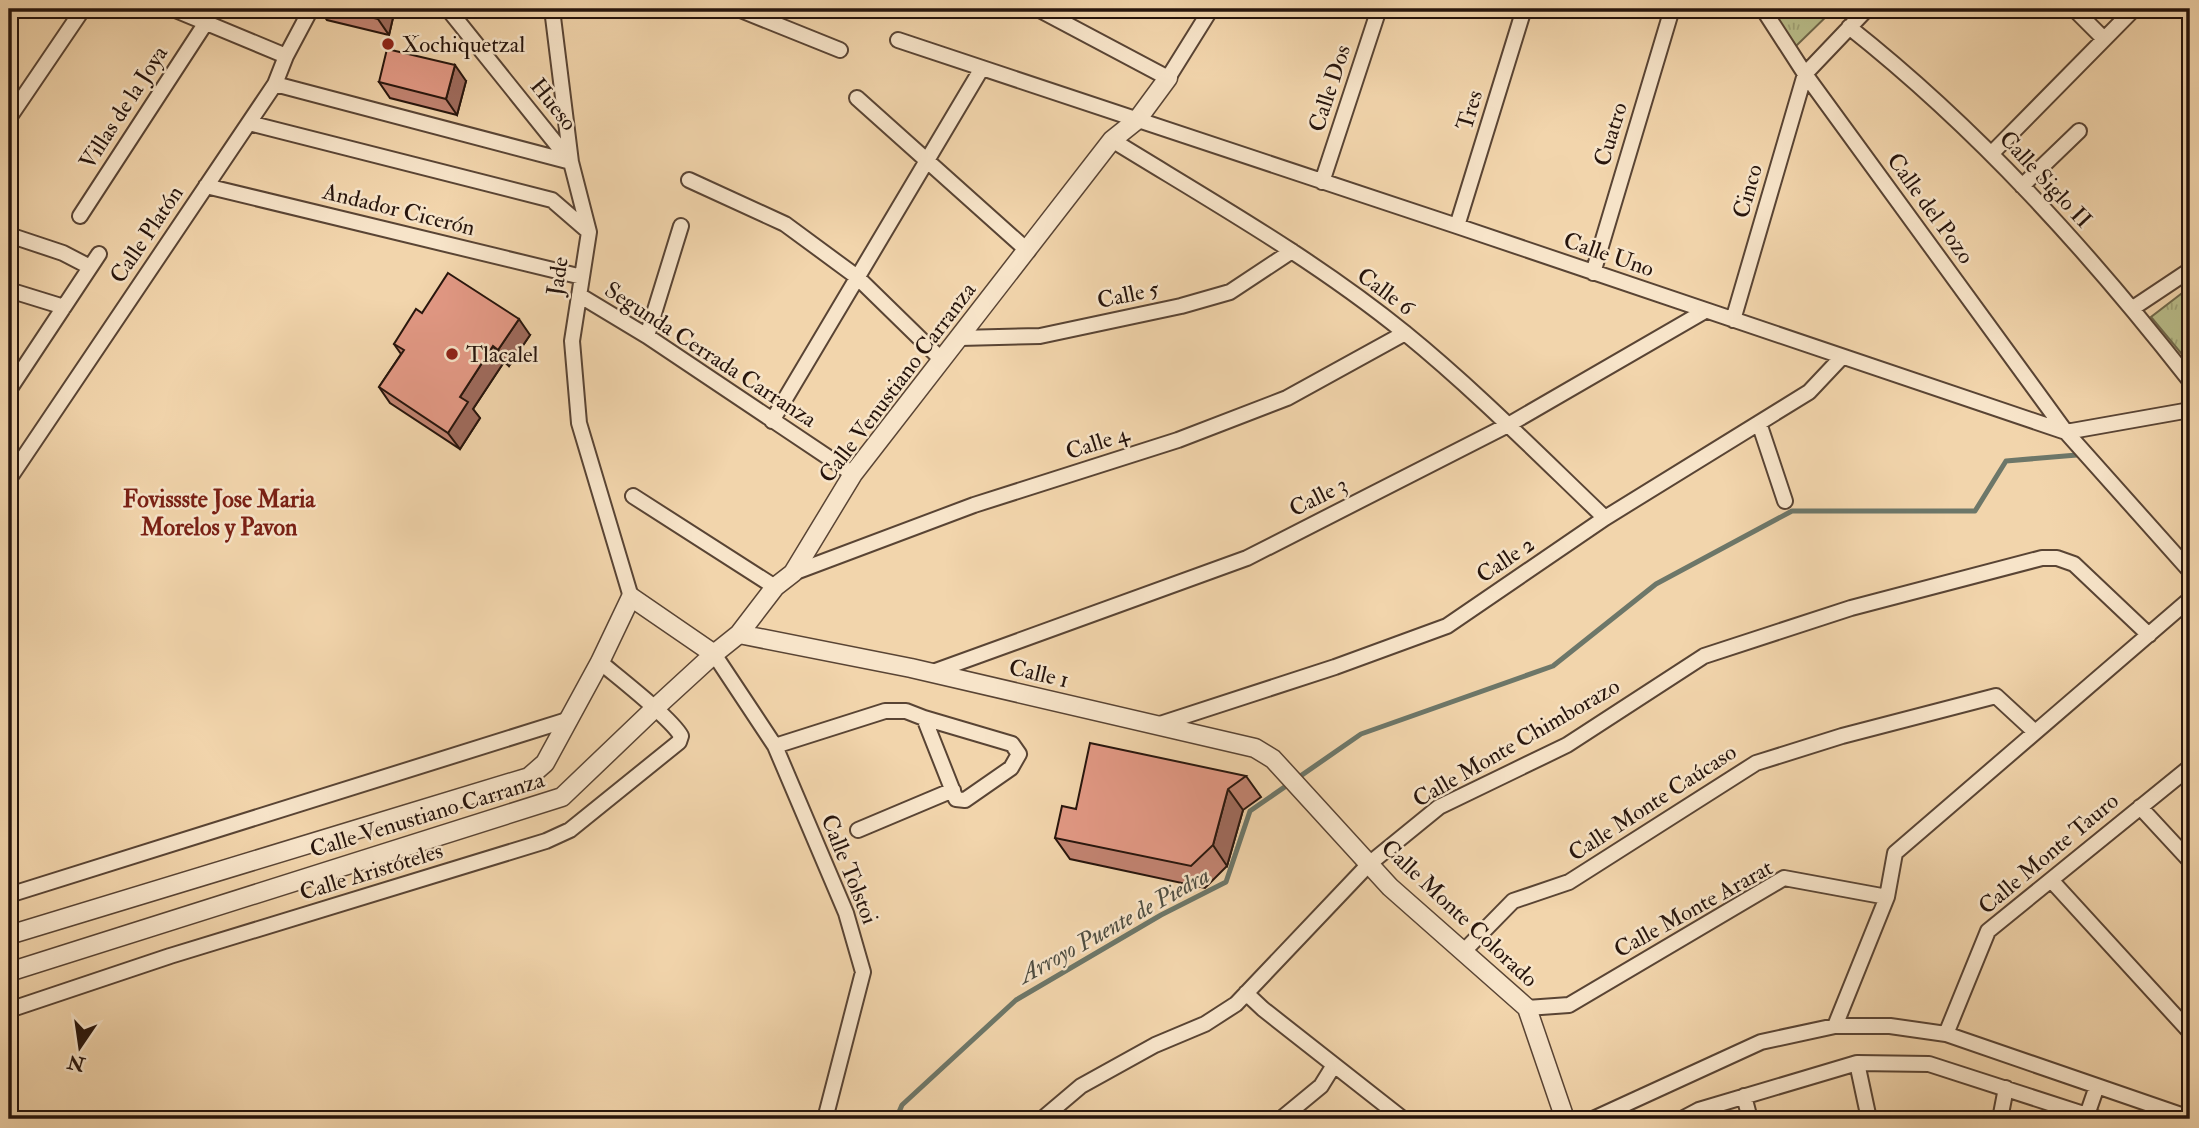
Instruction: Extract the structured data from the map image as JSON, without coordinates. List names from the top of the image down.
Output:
{
  "streets": {
    "street": [
      "Calle Dos",
      "Hueso",
      "Villas de la Joya",
      "Tres",
      "Cuatro",
      "Calle Siglo II",
      "Cinco",
      "Calle del Pozo",
      "Andador Cicerón",
      "Calle Platón",
      "Calle Uno",
      "Jade",
      "Calle 6",
      "Calle 5",
      "Segunda Cerrada Carranza",
      "Calle Venustiano Carranza",
      "Calle 4",
      "Calle 3",
      "Calle 2",
      "Calle 1",
      "Calle Monte Chimborazo",
      "Calle Monte Caúcaso",
      "Calle Monte Tauro",
      "Calle Tolstoi",
      "Calle Aristóteles",
      "Calle Monte Ararat",
      "Calle Monte Colorado"
    ]
  },
  "crossings": [
    ["Calle Dos", "Calle Uno"],
    ["Hueso", "Jade"],
    ["Tres", "Calle Uno"],
    ["Cuatro", "Calle Uno"],
    ["Cinco", "Calle del Pozo"],
    ["Cinco", "Calle Uno"],
    ["Calle del Pozo", "Calle Uno"],
    ["Andador Cicerón", "Calle Platón"],
    ["Andador Cicerón", "Jade"],
    ["Calle Uno", "Calle Venustiano Carranza"],
    ["Calle Uno", "Calle 3"],
    ["Calle Uno", "Calle 2"],
    ["Jade", "Segunda Cerrada Carranza"],
    ["Jade", "Calle Venustiano Carranza"],
    ["Calle 6", "Calle 5"],
    ["Calle 6", "Calle Venustiano Carranza"],
    ["Calle 6", "Calle 4"],
    ["Calle 6", "Calle 3"],
    ["Calle 6", "Calle 2"],
    ["Calle 5", "Calle Venustiano Carranza"],
    ["Segunda Cerrada Carranza", "Calle Venustiano Carranza"],
    ["Calle Venustiano Carranza", "Calle 4"],
    ["Calle Venustiano Carranza", "Calle 1"],
    ["Calle Venustiano Carranza", "Calle Tolstoi"],
    ["Calle Venustiano Carranza", "Calle Aristóteles"],
    ["Calle 3", "Calle 1"],
    ["Calle 2", "Calle 1"],
    ["Calle 1", "Calle Monte Colorado"],
    ["Calle Monte Chimborazo", "Calle Monte Colorado"],
    ["Calle Monte Caúcaso", "Calle Monte Colorado"],
    ["Calle Monte Ararat", "Calle Monte Colorado"]
  ],
  "districts": ["Fovissste Jose Maria Morelos y Pavon"],
  "water": ["Arroyo Puente de Piedra"],
  "places": ["Xochiquetzal", "Tlacalel"],
  "north": "bottom"
}
